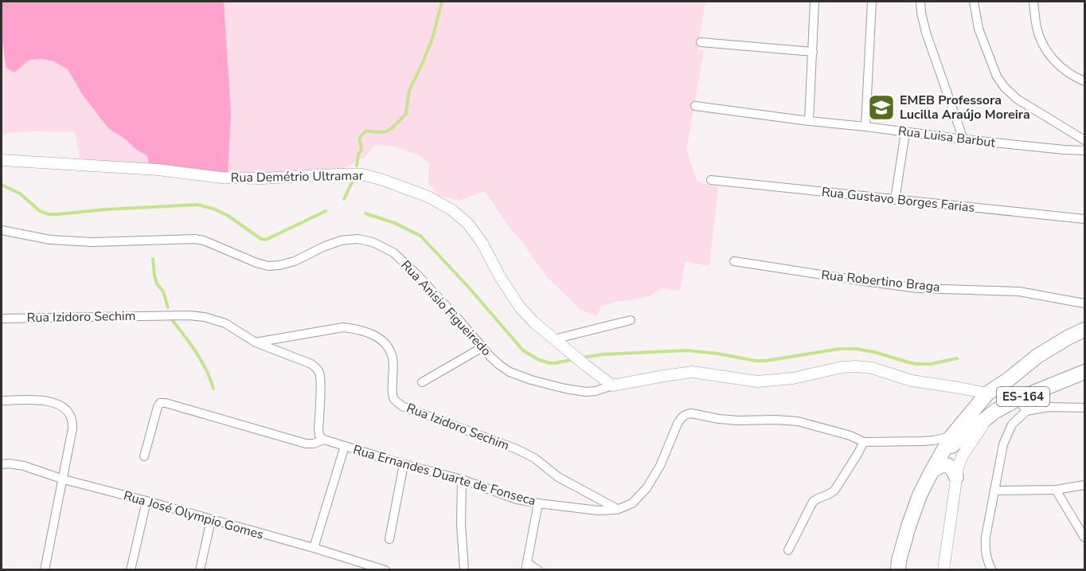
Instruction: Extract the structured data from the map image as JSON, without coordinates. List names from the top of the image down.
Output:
{
  "streets": {
    "highway": ["ES-164"],
    "street": [
      "Rua Luisa Barbut",
      "Rua Demétrio Ultramar",
      "Rua Gustavo Borges Farias",
      "Rua Robertino Braga",
      "Rua Anisio Figueiredo",
      "Rua Izidoro Sechim",
      "Rua Ernandes Duarte de Fonseca",
      "Rua José Olympio Gomes"
    ]
  },
  "crossings": [
    ["Rua Demétrio Ultramar", "Rua Anisio Figueiredo"],
    ["Rua Izidoro Sechim", "Rua Ernandes Duarte de Fonseca"],
    ["ES-164", "Rua Ernandes Duarte de Fonseca"]
  ],
  "places": {
    "school or university": ["EMEB Professora Lucilla Araújo Moreira"]
  }
}
